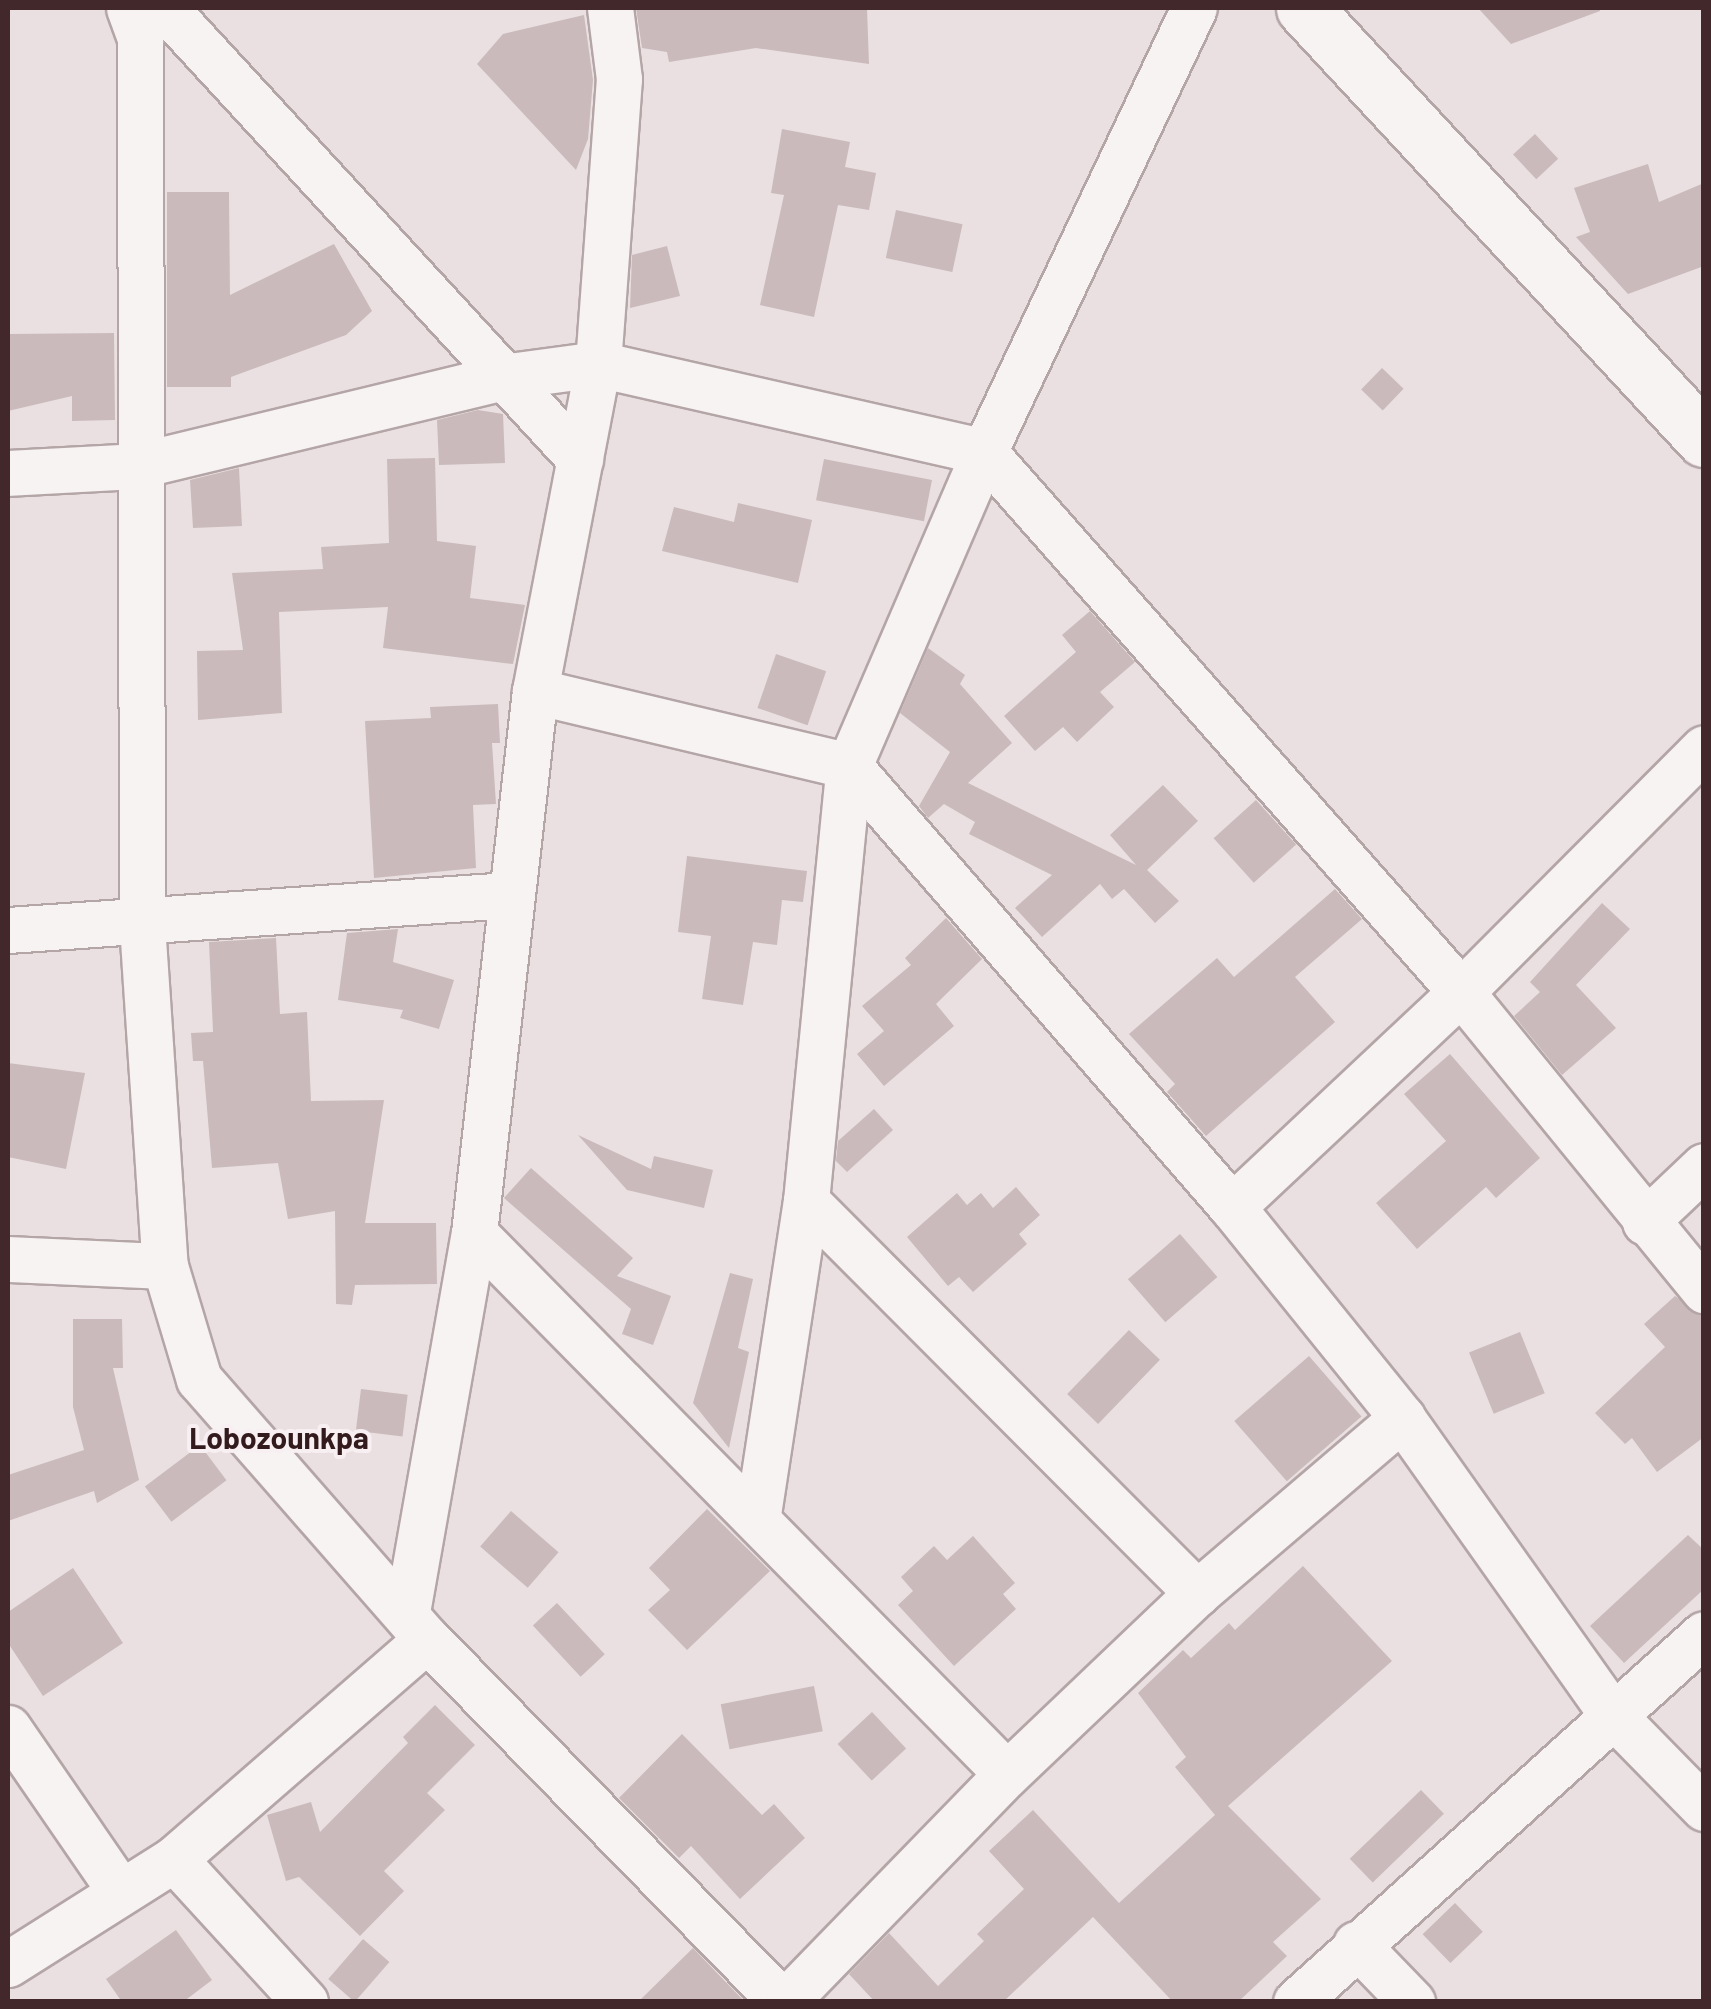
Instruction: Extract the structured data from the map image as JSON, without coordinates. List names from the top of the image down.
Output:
{
  "districts": ["Lobozounkpa"]
}
